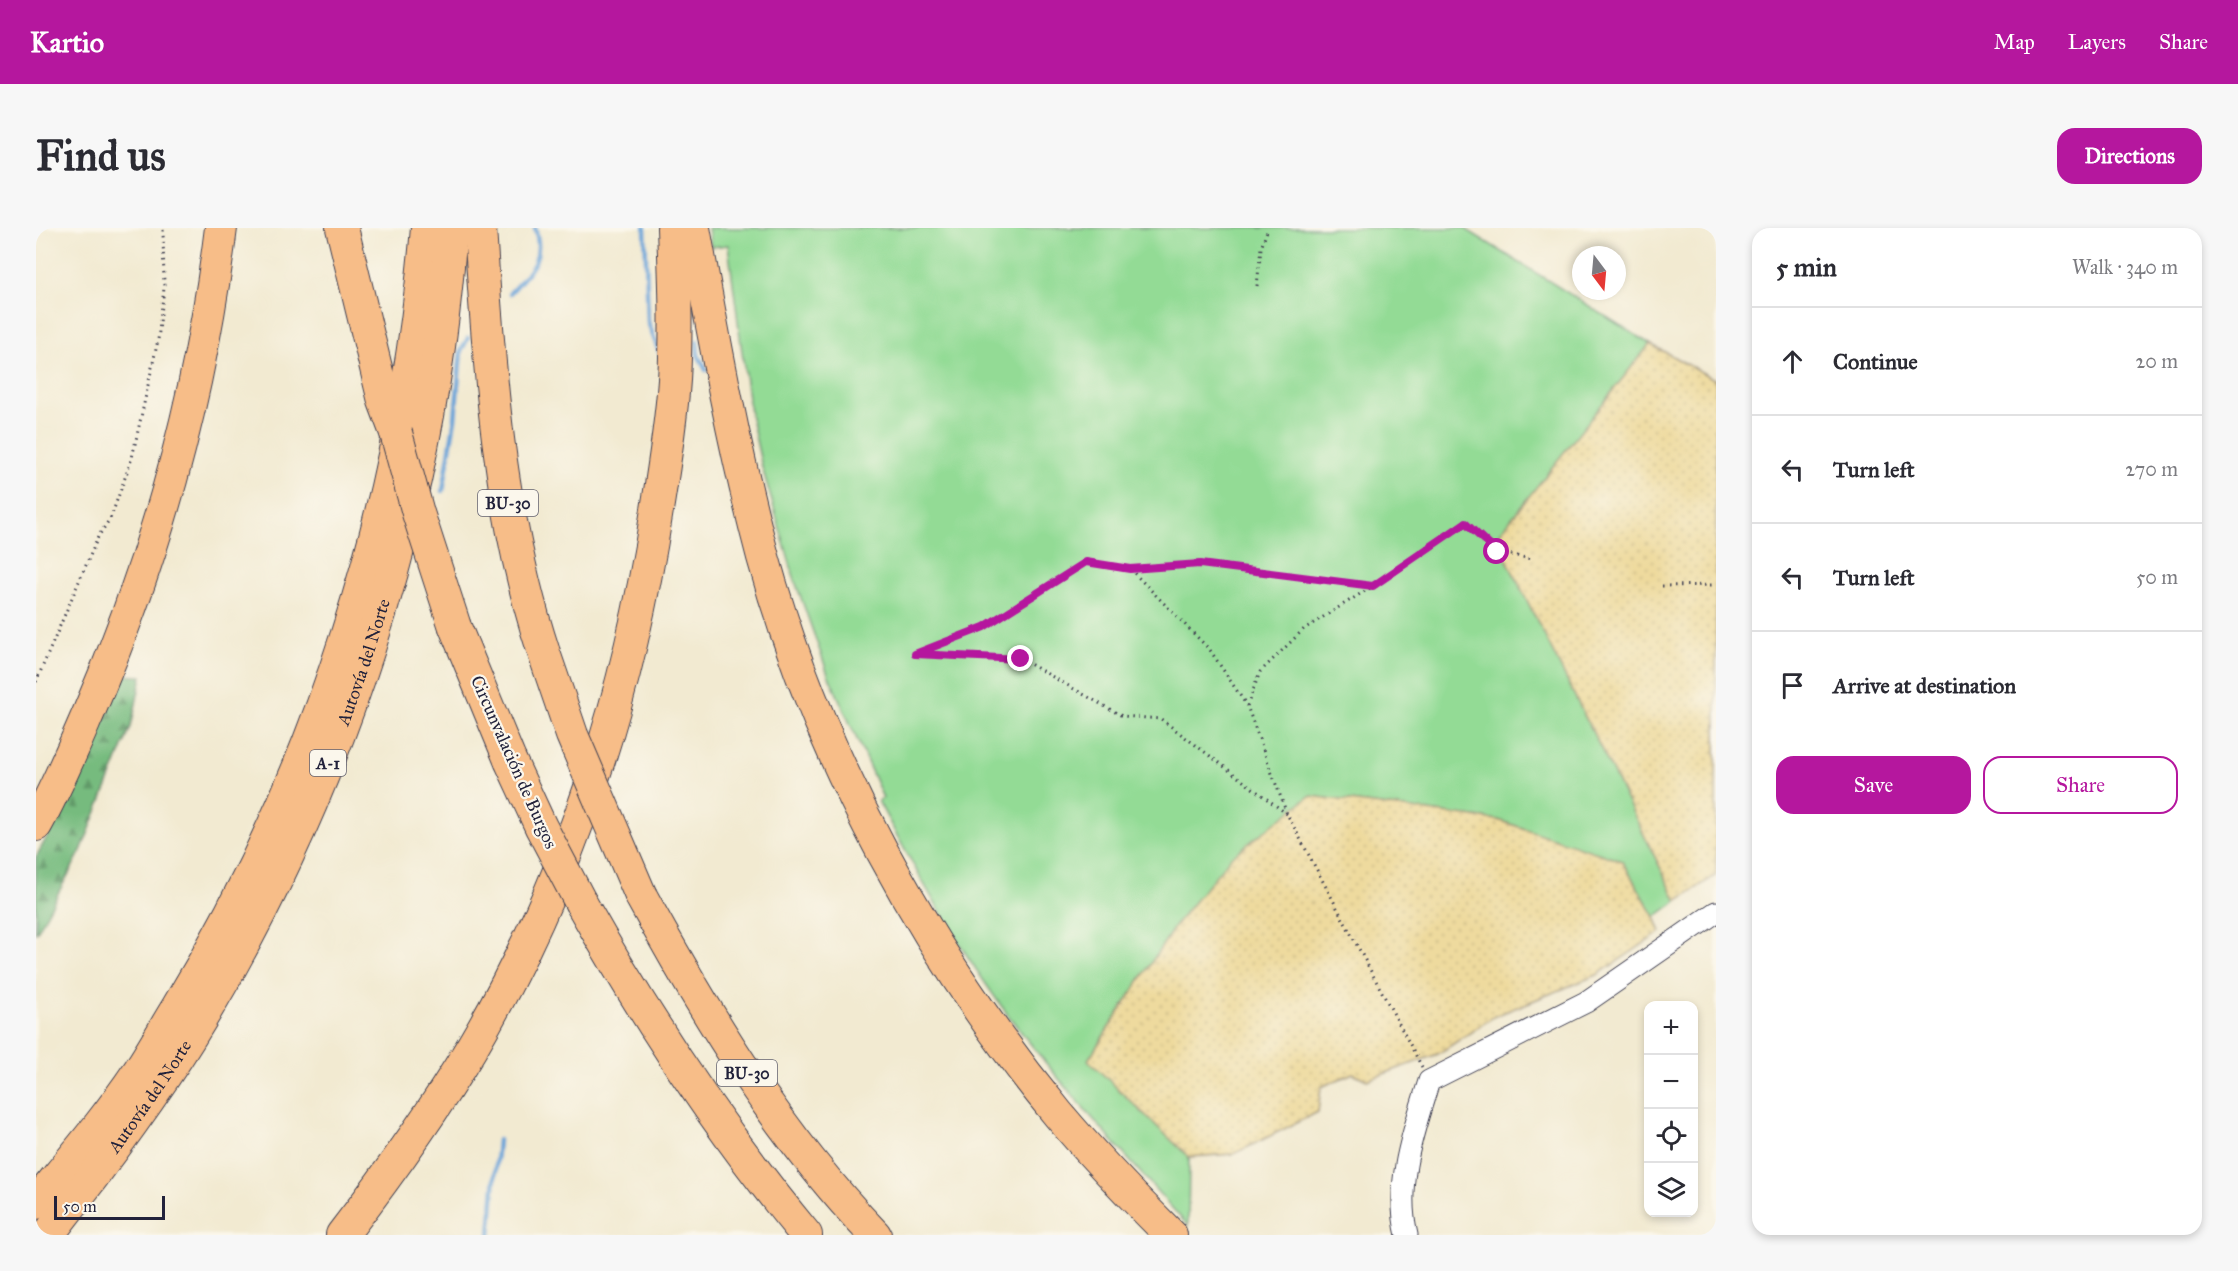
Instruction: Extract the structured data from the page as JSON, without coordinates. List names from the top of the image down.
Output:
{
  "streets": {
    "highway": [
      "BU-30",
      "Autovía del Norte",
      "Circunvalación de Burgos",
      "A-1"
    ]
  },
  "scale_bar": "50 m",
  "north": "bottom",
  "page": {
    "header": "Kartio",
    "nav": ["Map", "Layers", "Share"],
    "buttons": [
      "Directions",
      ["Save", "Share"]
    ],
    "title": "Find us",
    "heading": ["5 min", "Walk · 340 m"],
    "list": [
      ["Continue", "20 m"],
      ["Turn left", "270 m"],
      ["Turn left", "50 m"],
      "Arrive at destination"
    ],
    "map_buttons": ["+", "−"],
    "scale": "50 m"
  }
}
